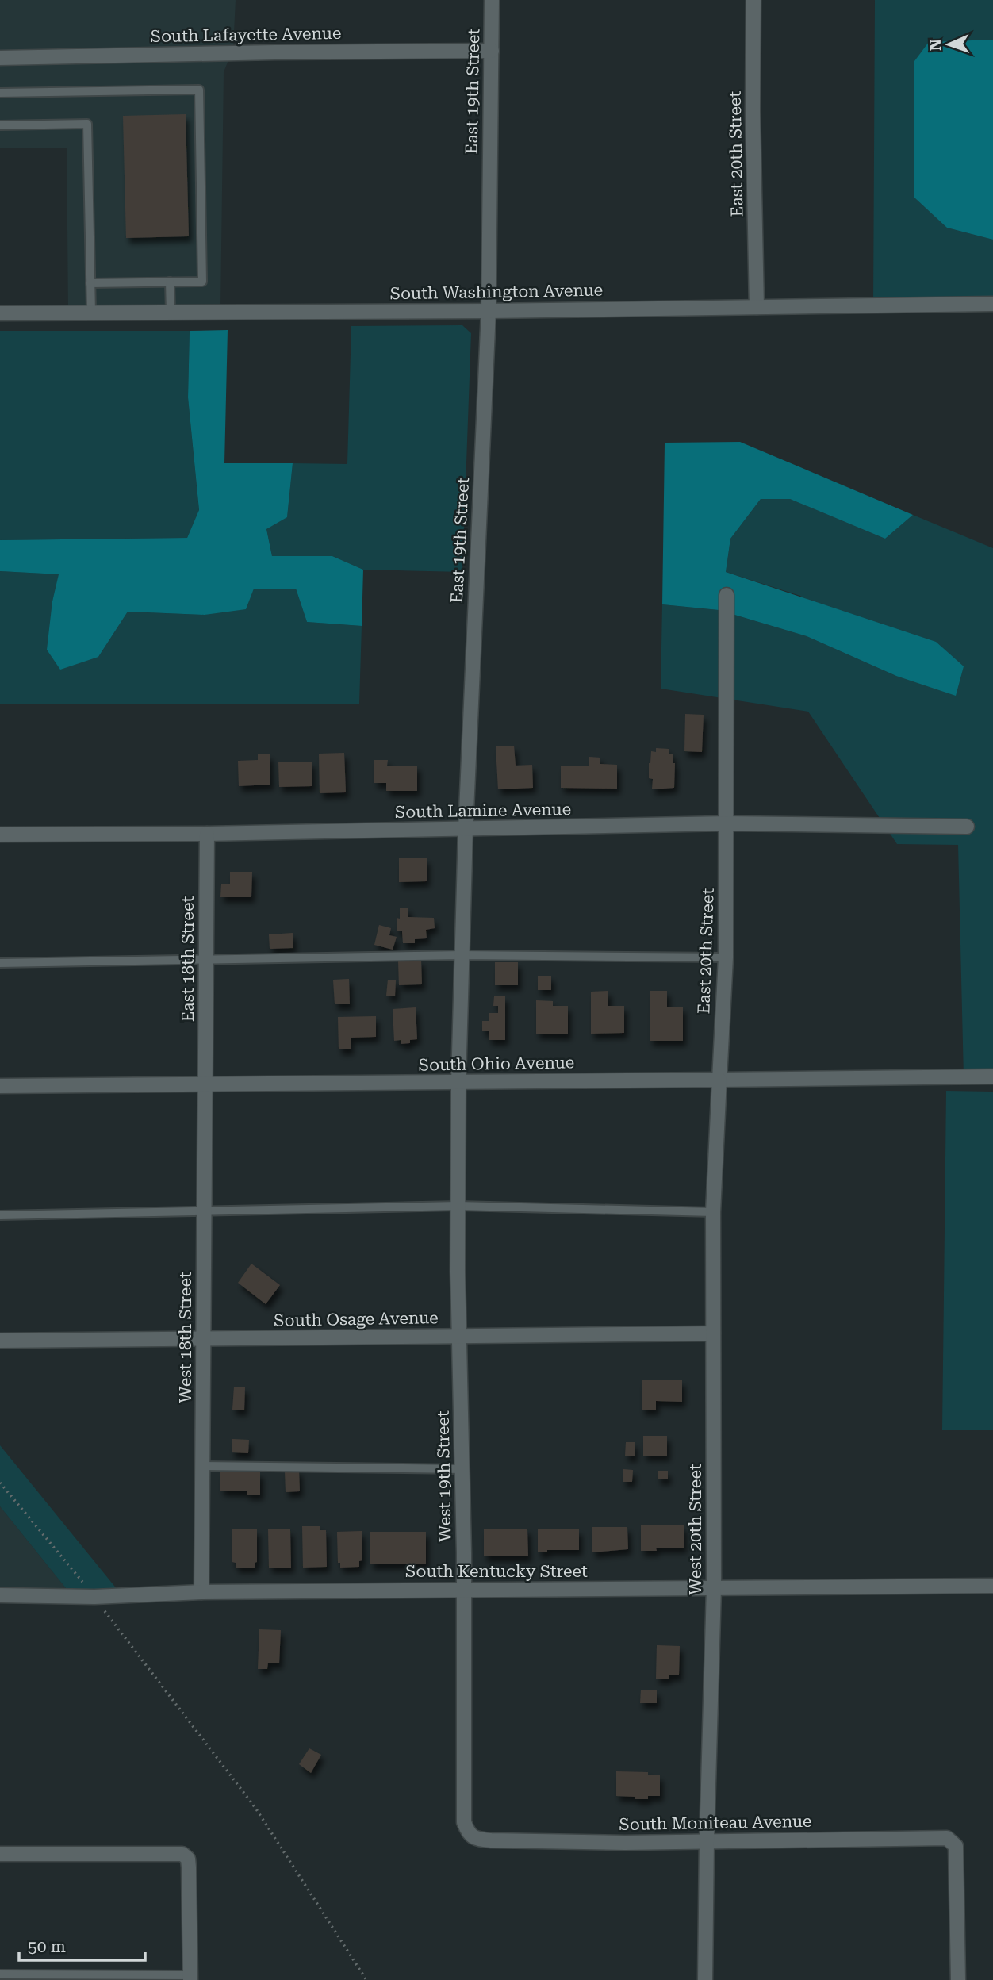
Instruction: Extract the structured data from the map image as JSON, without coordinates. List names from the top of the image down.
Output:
{
  "streets": {
    "street": [
      "South Lafayette Avenue",
      "East 19th Street",
      "East 20th Street",
      "South Washington Avenue",
      "South Lamine Avenue",
      "East 18th Street",
      "South Ohio Avenue",
      "South Osage Avenue",
      "West 18th Street",
      "West 19th Street",
      "West 20th Street",
      "South Kentucky Street",
      "South Moniteau Avenue"
    ]
  },
  "crossings": [
    ["South Lafayette Avenue", "East 19th Street"],
    ["East 19th Street", "South Washington Avenue"],
    ["East 19th Street", "South Lamine Avenue"],
    ["East 19th Street", "South Ohio Avenue"],
    ["East 19th Street", "West 19th Street"],
    ["East 20th Street", "South Washington Avenue"],
    ["East 20th Street", "South Lamine Avenue"],
    ["East 20th Street", "South Ohio Avenue"],
    ["East 20th Street", "West 20th Street"],
    ["South Lamine Avenue", "East 18th Street"],
    ["East 18th Street", "South Ohio Avenue"],
    ["East 18th Street", "West 18th Street"],
    ["South Ohio Avenue", "West 18th Street"],
    ["South Ohio Avenue", "West 19th Street"],
    ["South Ohio Avenue", "West 20th Street"],
    ["South Osage Avenue", "West 18th Street"],
    ["South Osage Avenue", "West 19th Street"],
    ["South Osage Avenue", "West 20th Street"],
    ["West 18th Street", "South Kentucky Street"],
    ["West 19th Street", "South Kentucky Street"],
    ["West 19th Street", "South Moniteau Avenue"],
    ["West 20th Street", "South Kentucky Street"],
    ["West 20th Street", "South Moniteau Avenue"]
  ],
  "scale_bar": "50 m",
  "north": "left"
}
